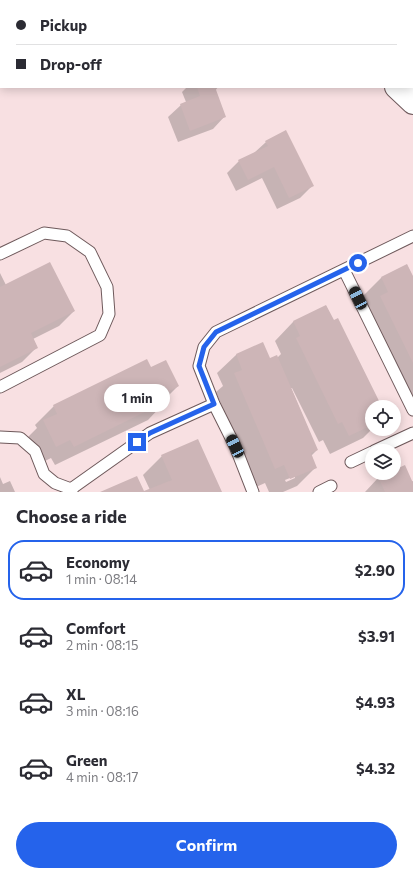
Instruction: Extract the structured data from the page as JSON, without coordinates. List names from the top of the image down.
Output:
{
  "page": {
    "banner": ["Pickup", "Drop-off"],
    "bubble": "1 min",
    "heading": "Choose a ride",
    "list": [
      {
        "name": "Economy",
        "note": "1 min · 08:14",
        "value": "$2.90"
      },
      {
        "name": "Comfort",
        "note": "2 min · 08:15",
        "value": "$3.91"
      },
      {
        "name": "XL",
        "note": "3 min · 08:16",
        "value": "$4.93"
      },
      {
        "name": "Green",
        "note": "4 min · 08:17",
        "value": "$4.32"
      }
    ],
    "buttons": "Confirm"
  }
}
